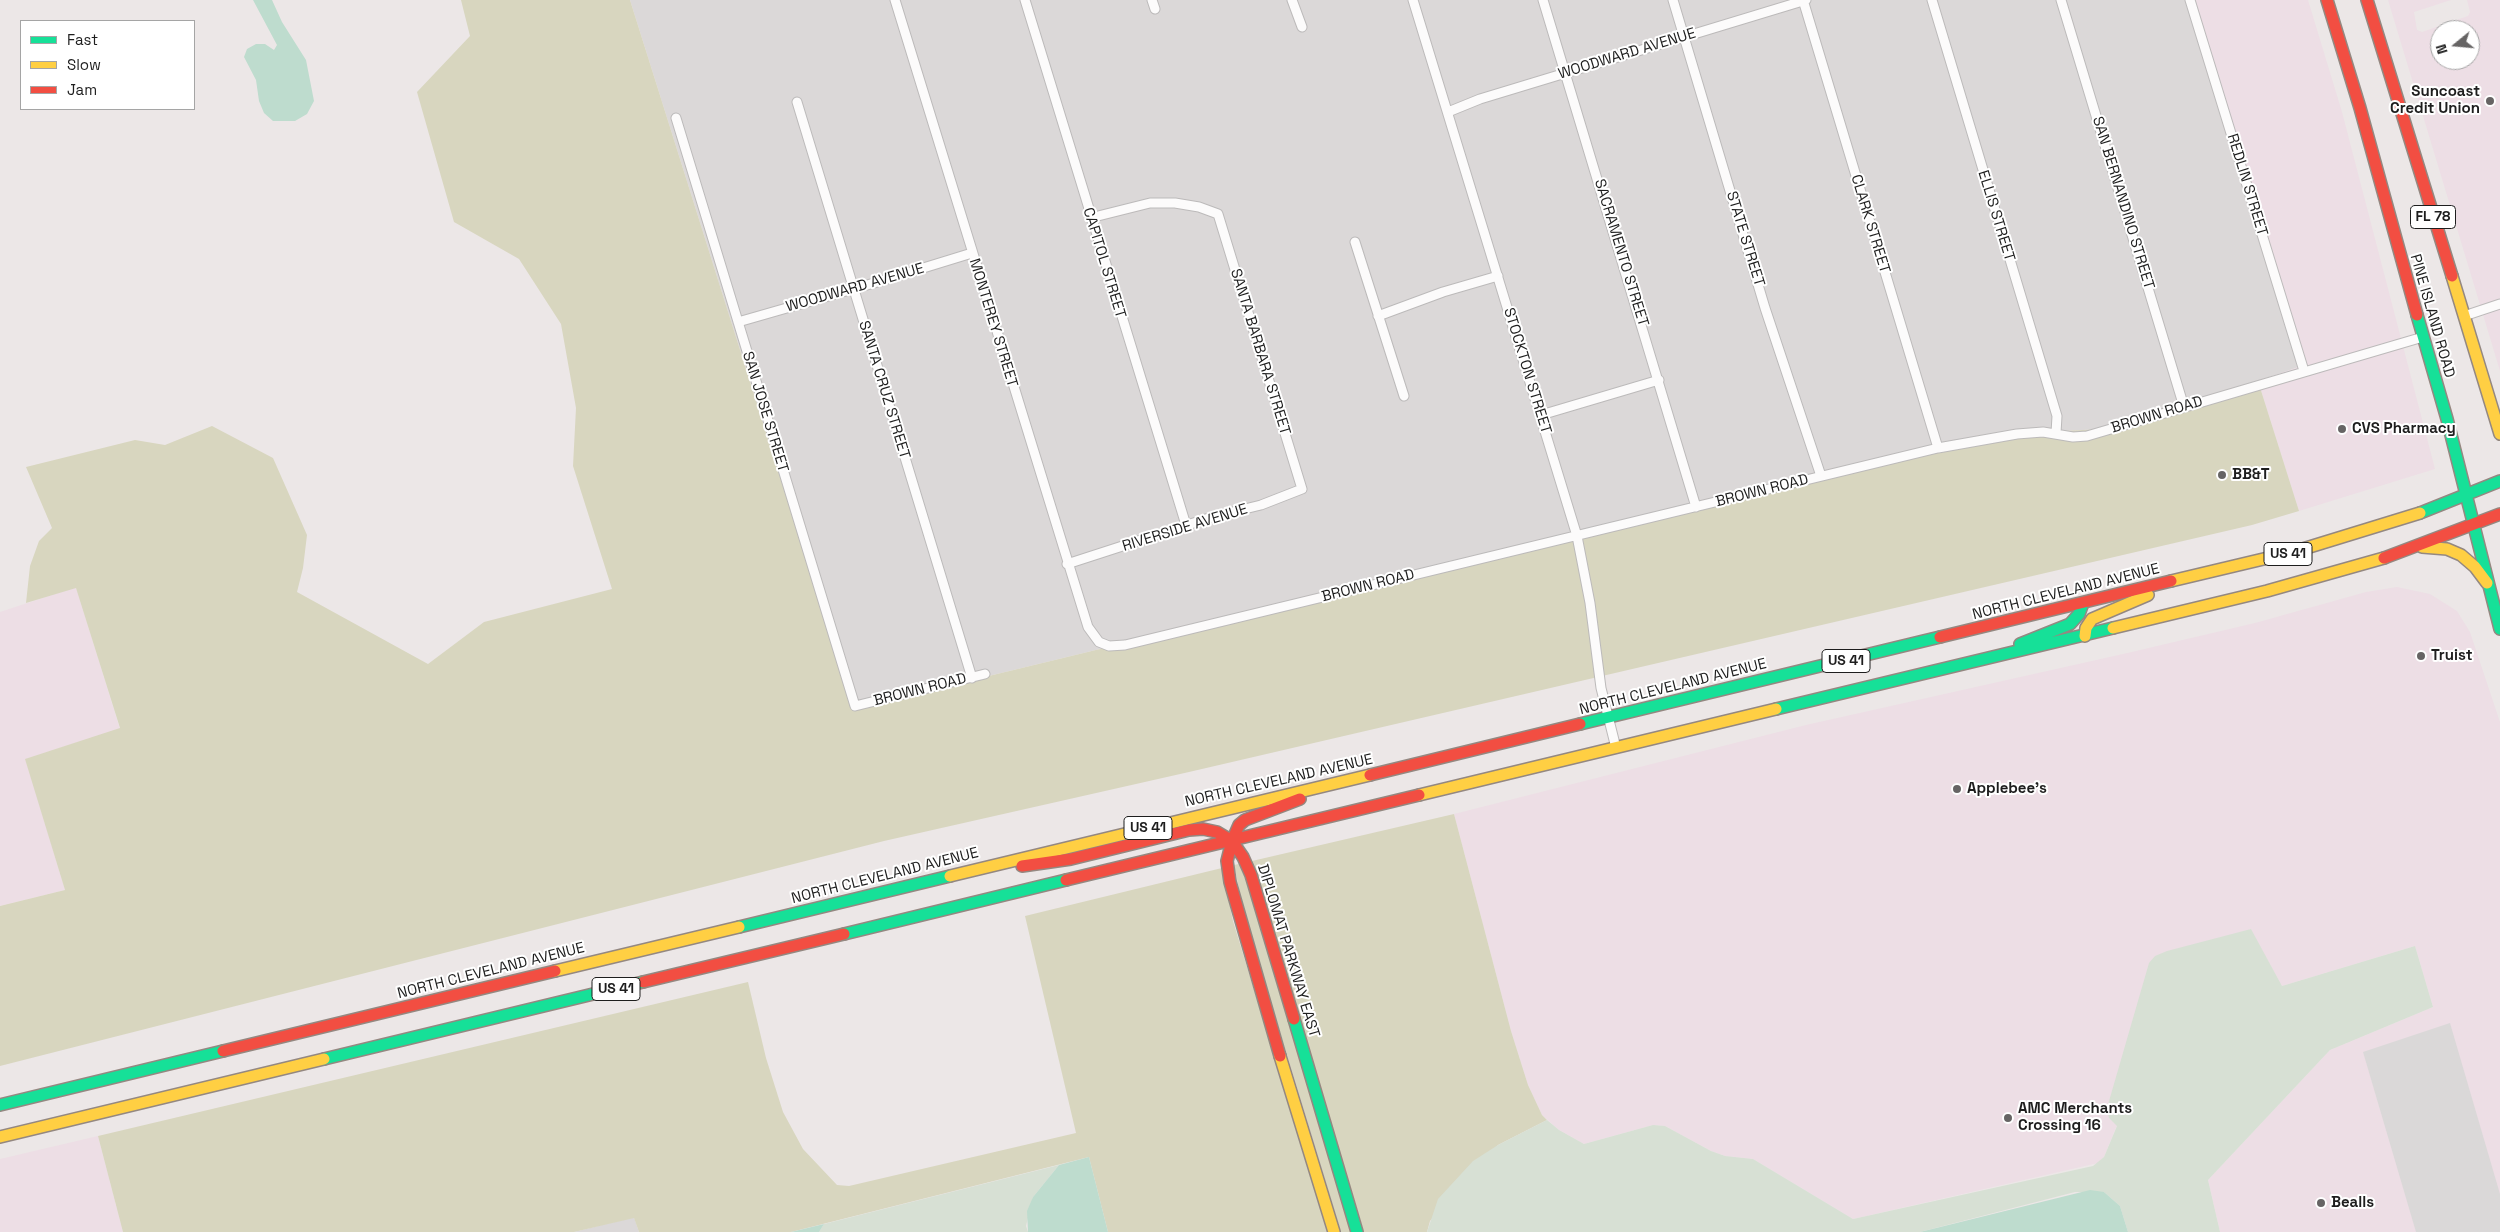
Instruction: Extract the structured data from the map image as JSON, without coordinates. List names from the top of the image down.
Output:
{
  "streets": {
    "main road": [
      "FL 78",
      "PINE ISLAND ROAD",
      "US 41",
      "NORTH CLEVELAND AVENUE",
      "DIPLOMAT PARKWAY EAST"
    ],
    "street": [
      "WOODWARD AVENUE",
      "REDLIN STREET",
      "SAN BERNANDINO STREET",
      "ELLIS STREET",
      "CLARK STREET",
      "STATE STREET",
      "SACRAMENTO STREET",
      "CAPITOL STREET",
      "MONTEREY STREET",
      "SANTA BARBARA STREET",
      "STOCKTON STREET",
      "SANTA CRUZ STREET",
      "SAN JOSE STREET",
      "BROWN ROAD",
      "RIVERSIDE AVENUE"
    ]
  },
  "crossings": [
    ["WOODWARD AVENUE", "CLARK STREET"],
    ["WOODWARD AVENUE", "STATE STREET"],
    ["WOODWARD AVENUE", "SACRAMENTO STREET"],
    ["WOODWARD AVENUE", "MONTEREY STREET"],
    ["WOODWARD AVENUE", "STOCKTON STREET"],
    ["WOODWARD AVENUE", "SANTA CRUZ STREET"],
    ["WOODWARD AVENUE", "SAN JOSE STREET"],
    ["REDLIN STREET", "BROWN ROAD"],
    ["SAN BERNANDINO STREET", "BROWN ROAD"],
    ["ELLIS STREET", "BROWN ROAD"],
    ["FL 78", "PINE ISLAND ROAD"],
    ["FL 78", "US 41"],
    ["CLARK STREET", "BROWN ROAD"],
    ["STATE STREET", "BROWN ROAD"],
    ["SACRAMENTO STREET", "BROWN ROAD"],
    ["CAPITOL STREET", "SANTA BARBARA STREET"],
    ["CAPITOL STREET", "RIVERSIDE AVENUE"],
    ["PINE ISLAND ROAD", "BROWN ROAD"],
    ["PINE ISLAND ROAD", "US 41"],
    ["PINE ISLAND ROAD", "NORTH CLEVELAND AVENUE"],
    ["MONTEREY STREET", "BROWN ROAD"],
    ["MONTEREY STREET", "RIVERSIDE AVENUE"],
    ["SANTA BARBARA STREET", "RIVERSIDE AVENUE"],
    ["STOCKTON STREET", "BROWN ROAD"],
    ["STOCKTON STREET", "US 41"],
    ["STOCKTON STREET", "NORTH CLEVELAND AVENUE"],
    ["SANTA CRUZ STREET", "BROWN ROAD"],
    ["SAN JOSE STREET", "BROWN ROAD"],
    ["US 41", "DIPLOMAT PARKWAY EAST"]
  ],
  "places": [
    "Suncoast Credit Union",
    "CVS Pharmacy",
    "BB&T",
    "Truist",
    "Applebee's",
    "AMC Merchants Crossing 16",
    "Bealls"
  ],
  "legend": ["Fast", "Slow", "Jam"],
  "north": "left"
}
